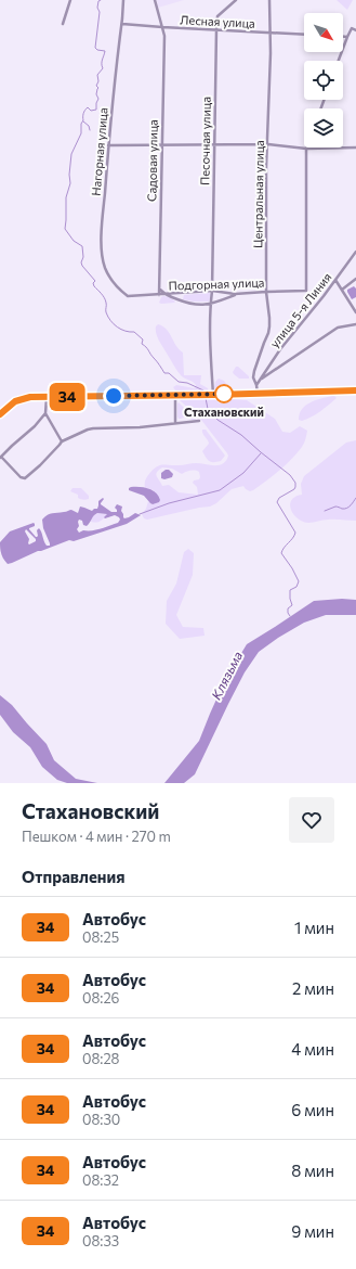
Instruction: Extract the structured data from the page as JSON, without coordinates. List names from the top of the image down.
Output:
{
  "streets": {
    "street": [
      "Лесная улица",
      "Песочная улица",
      "Нагорная улица",
      "Садовая улица",
      "Центральная улица",
      "Подгорная улица",
      "улица 5-я Линия"
    ]
  },
  "crossings": [
    ["Лесная улица", "Песочная улица"],
    ["Лесная улица", "Нагорная улица"],
    ["Лесная улица", "Садовая улица"],
    ["Лесная улица", "Центральная улица"],
    ["Песочная улица", "Подгорная улица"],
    ["Нагорная улица", "Подгорная улица"],
    ["Садовая улица", "Подгорная улица"],
    ["Центральная улица", "Подгорная улица"]
  ],
  "water": ["Клязьма"],
  "places": ["Стахановский"],
  "lines": ["bus line 34"],
  "north": "bottom right",
  "page": {
    "on_map": "34",
    "heading": [
      ["Стахановский", "Пешком · 4 мин · 270 m"],
      "Отправления"
    ],
    "list": [
      {
        "mark": "34",
        "name": "Автобус",
        "note": "08:25",
        "value": "1 мин"
      },
      {
        "mark": "34",
        "name": "Автобус",
        "note": "08:26",
        "value": "2 мин"
      },
      {
        "mark": "34",
        "name": "Автобус",
        "note": "08:28",
        "value": "4 мин"
      },
      {
        "mark": "34",
        "name": "Автобус",
        "note": "08:30",
        "value": "6 мин"
      },
      {
        "mark": "34",
        "name": "Автобус",
        "note": "08:32",
        "value": "8 мин"
      },
      {
        "mark": "34",
        "name": "Автобус",
        "note": "08:33",
        "value": "9 мин"
      }
    ]
  }
}
